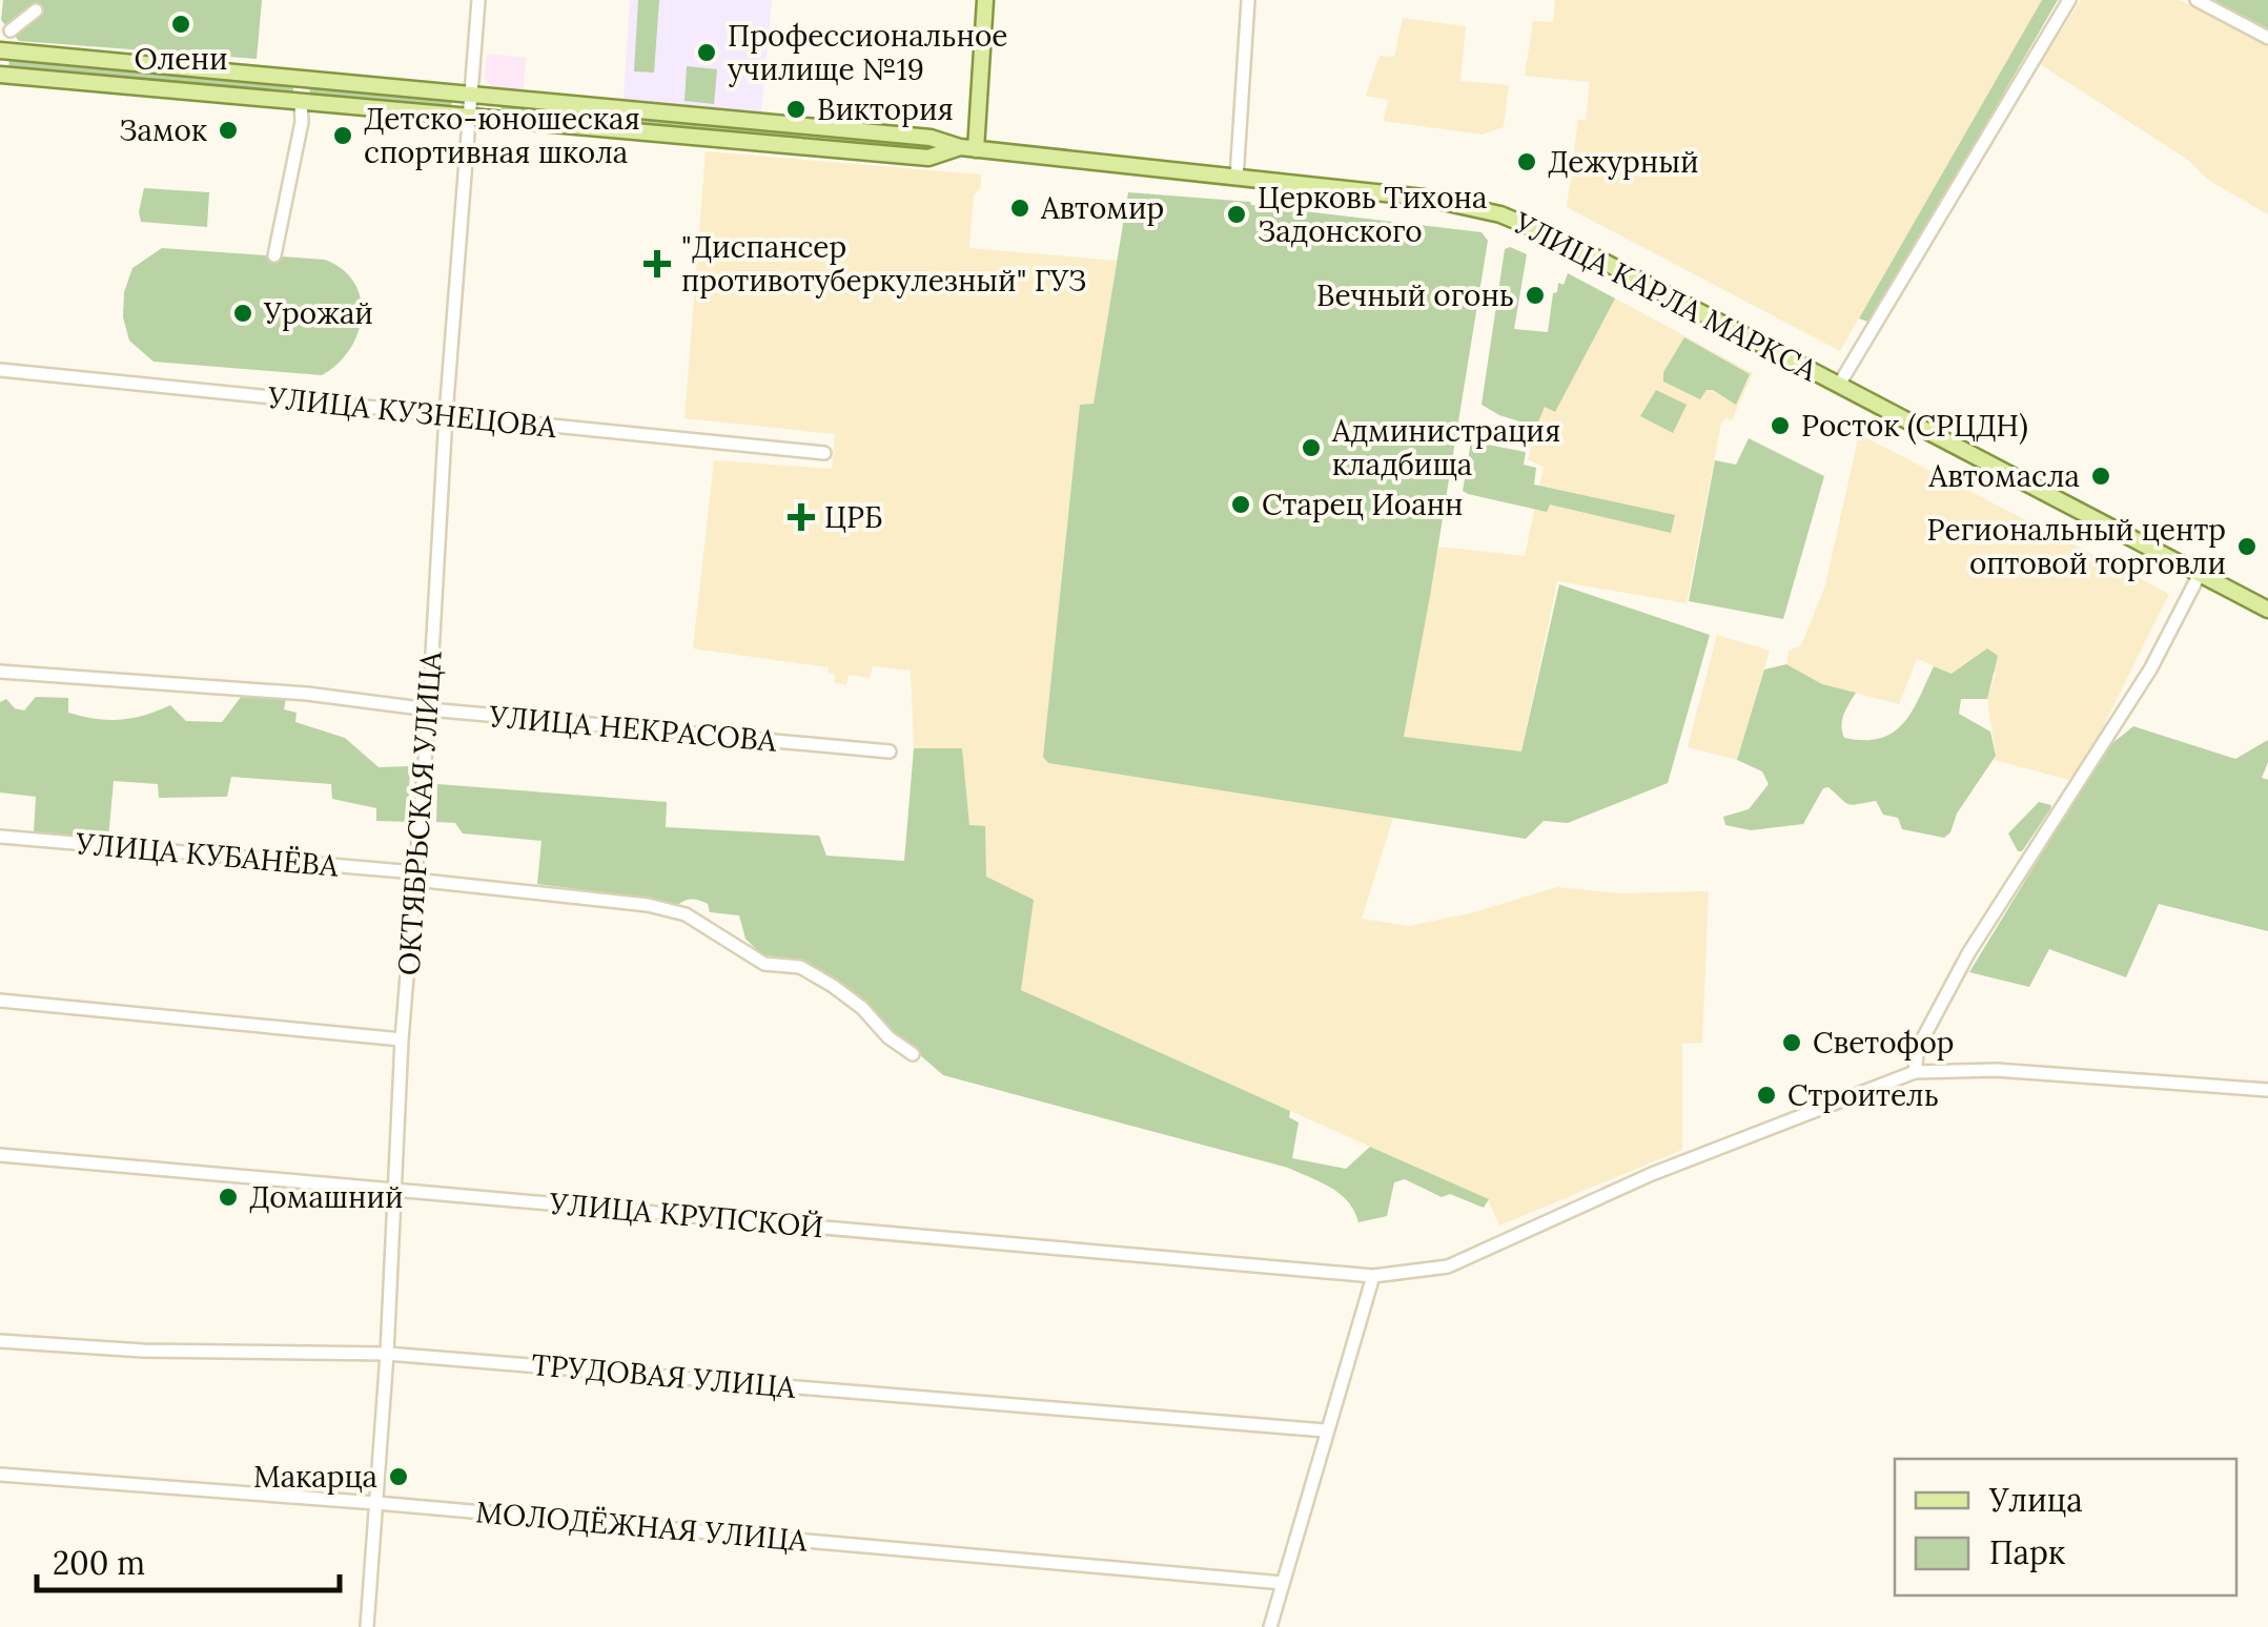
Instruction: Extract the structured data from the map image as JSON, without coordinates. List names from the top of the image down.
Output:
{
  "streets": {
    "main road": ["УЛИЦА КАРЛА МАРКСА"],
    "street": [
      "УЛИЦА КУЗНЕЦОВА",
      "УЛИЦА НЕКРАСОВА",
      "ОКТЯБРЬСКАЯ УЛИЦА",
      "УЛИЦА КУБАНЁВА",
      "УЛИЦА КРУПСКОЙ",
      "ТРУДОВАЯ УЛИЦА",
      "МОЛОДЁЖНАЯ УЛИЦА"
    ]
  },
  "crossings": [
    ["УЛИЦА КАРЛА МАРКСА", "ОКТЯБРЬСКАЯ УЛИЦА"],
    ["УЛИЦА КУЗНЕЦОВА", "ОКТЯБРЬСКАЯ УЛИЦА"],
    ["УЛИЦА НЕКРАСОВА", "ОКТЯБРЬСКАЯ УЛИЦА"],
    ["ОКТЯБРЬСКАЯ УЛИЦА", "УЛИЦА КУБАНЁВА"],
    ["ОКТЯБРЬСКАЯ УЛИЦА", "УЛИЦА КРУПСКОЙ"],
    ["ОКТЯБРЬСКАЯ УЛИЦА", "ТРУДОВАЯ УЛИЦА"],
    ["ОКТЯБРЬСКАЯ УЛИЦА", "МОЛОДЁЖНАЯ УЛИЦА"]
  ],
  "places": {
    "other": [
      "Олени",
      "Профессиональное училище №19",
      "Виктория",
      "Замок",
      "Детско-юношеская спортивная школа",
      "Дежурный",
      "Автомир",
      "Церковь Тихона Задонского",
      "Вечный огонь",
      "Урожай",
      "Росток (СРЦДН)",
      "Администрация кладбища",
      "Автомасла",
      "Старец Иоанн",
      "Региональный центр оптовой торговли",
      "Светофор",
      "Строитель",
      "Домашний",
      "Макарца"
    ],
    "health": ["\"Диспансер противотуберкулезный\" ГУЗ", "ЦРБ"]
  },
  "legend": ["Улица", "Парк"],
  "scale_bar": "200 m"
}
